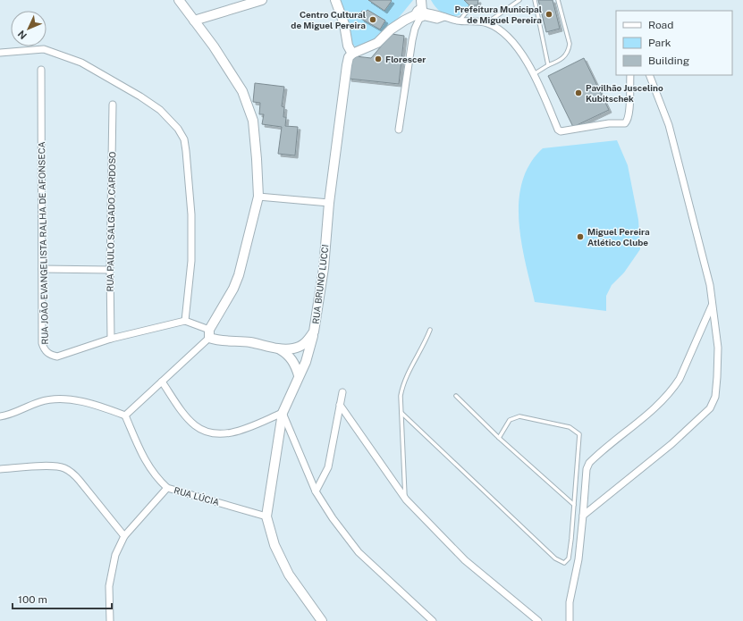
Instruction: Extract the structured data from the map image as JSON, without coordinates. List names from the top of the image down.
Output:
{
  "streets": {
    "street": [
      "RUA PAULO SALGADO CARDOSO",
      "RUA JOÃO EVANGELISTA RALHA DE AFONSECA",
      "RUA BRUNO LUCCI",
      "RUA LÚCIA"
    ]
  },
  "crossings": [
    ["RUA PAULO SALGADO CARDOSO", "RUA JOÃO EVANGELISTA RALHA DE AFONSECA"]
  ],
  "places": [
    "Prefeitura Municipal de Miguel Pereira",
    "Centro Cultural de Miguel Pereira",
    "Florescer",
    "Pavilhão Juscelino Kubitschek",
    "Miguel Pereira Atlético Clube"
  ],
  "legend": ["Road", "Park", "Building"],
  "scale_bar": "100 m",
  "north": "bottom left"
}
